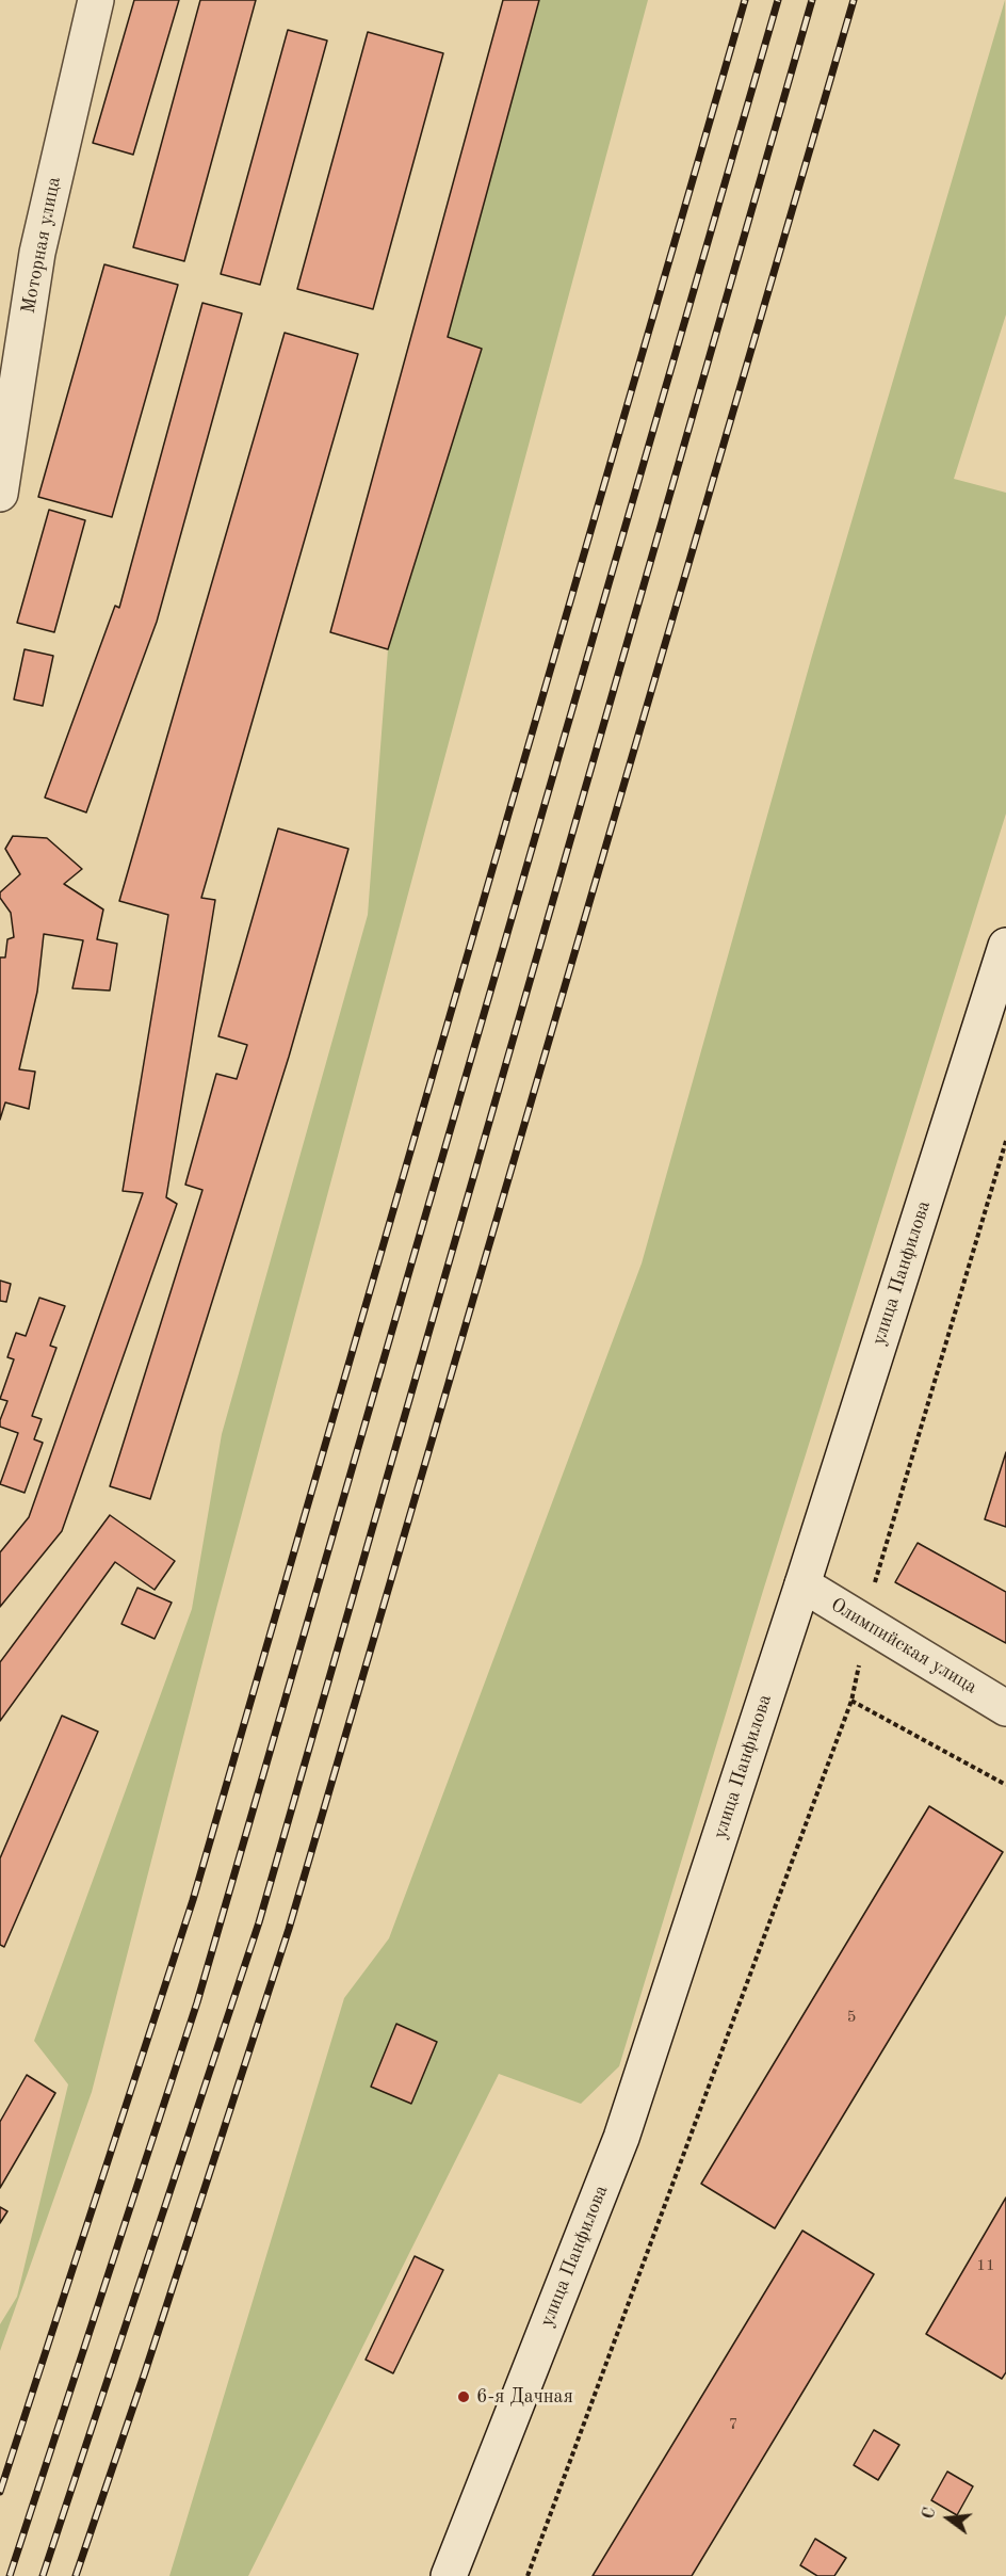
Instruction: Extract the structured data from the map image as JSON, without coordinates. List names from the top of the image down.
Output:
{
  "streets": {
    "main road": ["Моторная улица", "улица Панфилова", "Олимпийская улица"]
  },
  "crossings": [
    ["улица Панфилова", "Олимпийская улица"]
  ],
  "places": ["6-я Дачная"],
  "house_numbers": ["5", "11", "7"],
  "north": "left"
}
